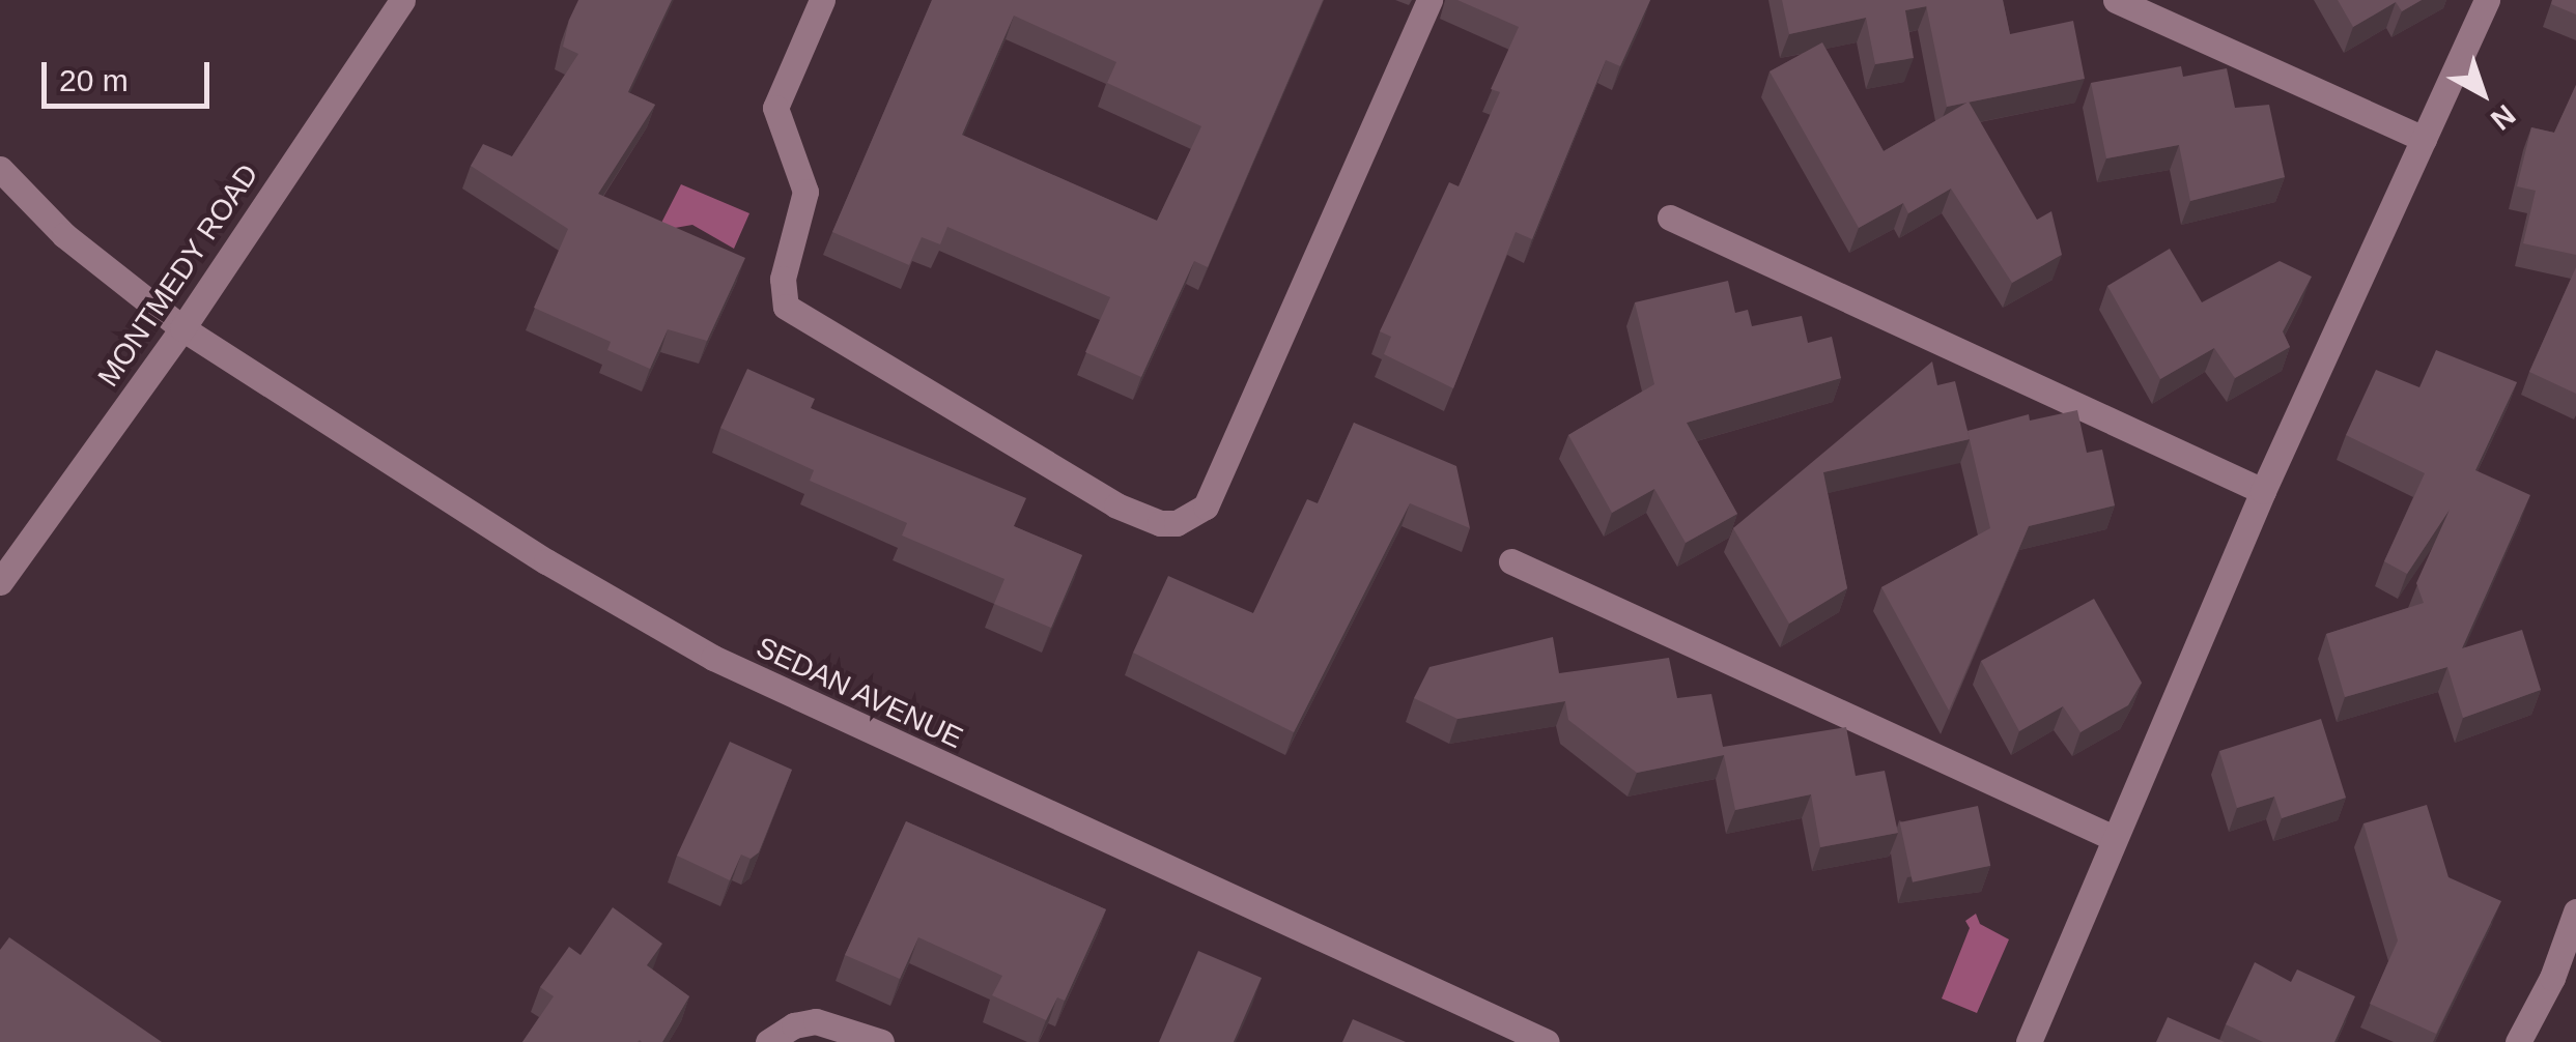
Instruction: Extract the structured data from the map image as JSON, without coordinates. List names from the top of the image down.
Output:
{
  "streets": {
    "street": ["MONTMEDY ROAD", "SEDAN AVENUE"]
  },
  "crossings": [
    ["MONTMEDY ROAD", "SEDAN AVENUE"]
  ],
  "scale_bar": "20 m",
  "north": "bottom right"
}
